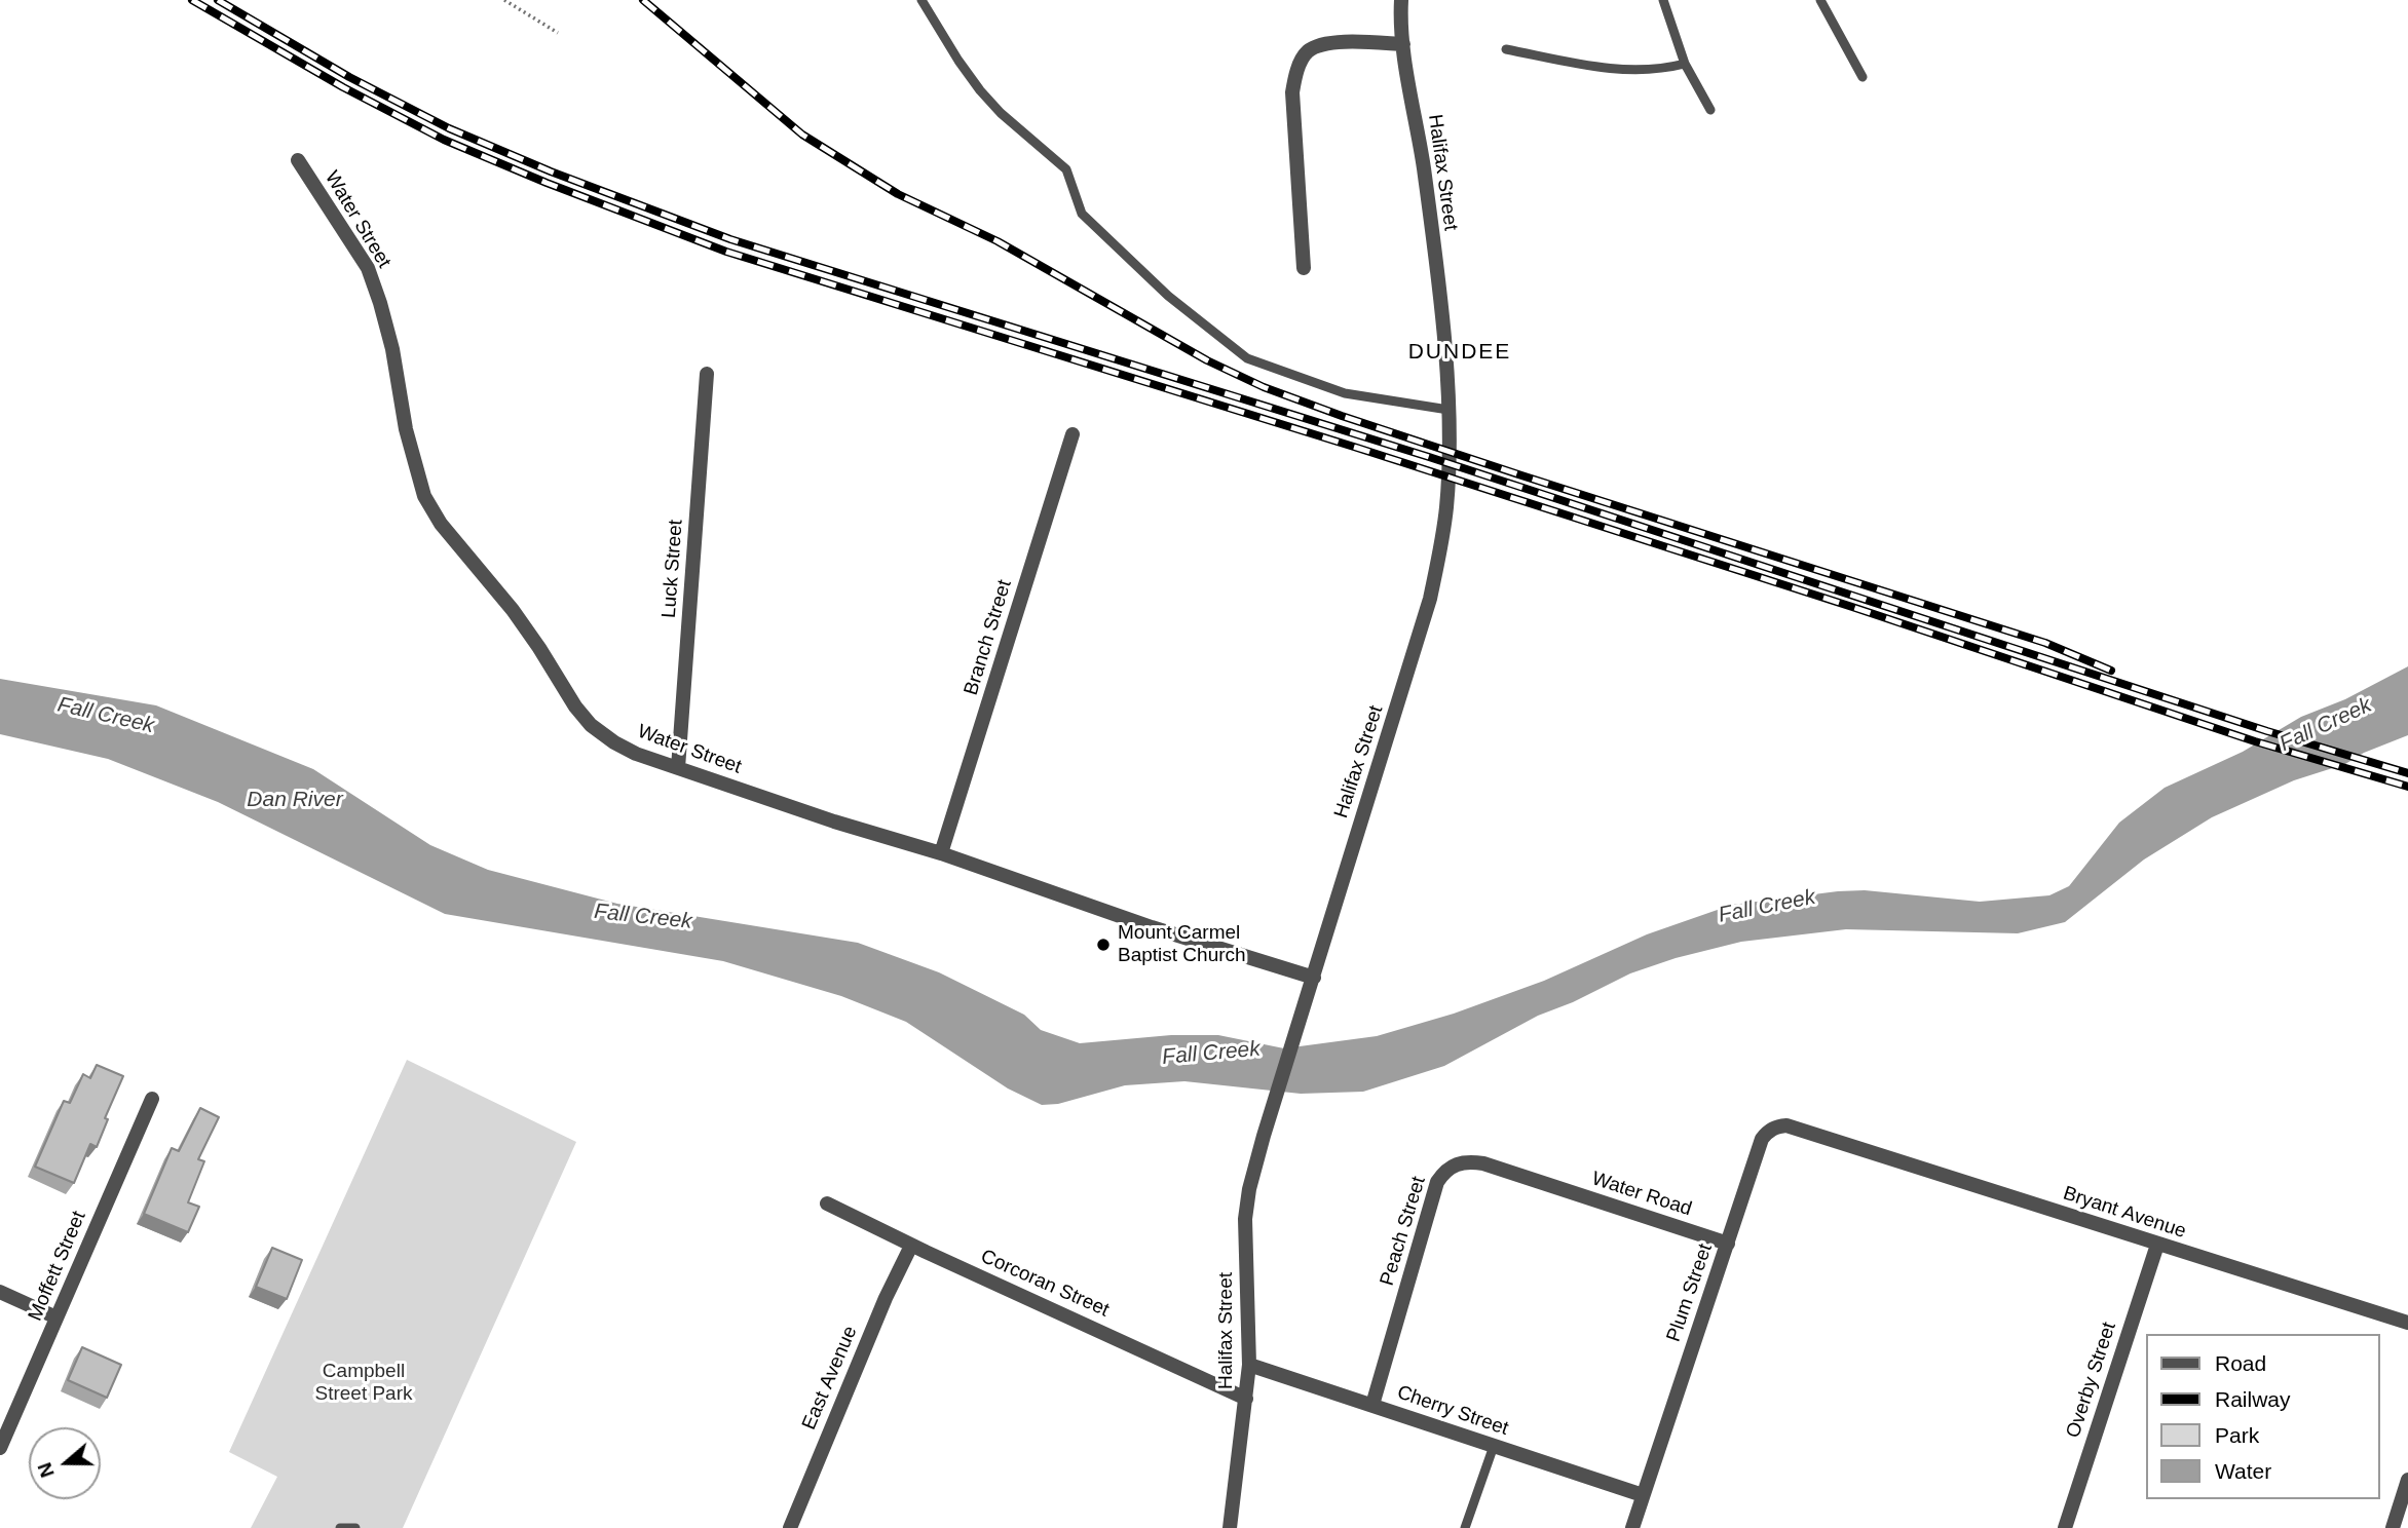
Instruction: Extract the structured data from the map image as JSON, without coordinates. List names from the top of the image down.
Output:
{
  "streets": {
    "street": [
      "Halifax Street",
      "Water Street",
      "Luck Street",
      "Branch Street",
      "Water Road",
      "Bryant Avenue",
      "Peach Street",
      "Moffett Street",
      "Corcoran Street",
      "Plum Street",
      "East Avenue",
      "Overby Street",
      "Cherry Street"
    ]
  },
  "crossings": [
    ["Halifax Street", "Water Street"],
    ["Halifax Street", "Corcoran Street"],
    ["Halifax Street", "Cherry Street"],
    ["Water Street", "Luck Street"],
    ["Water Street", "Branch Street"],
    ["Water Road", "Peach Street"],
    ["Water Road", "Plum Street"],
    ["Bryant Avenue", "Plum Street"],
    ["Bryant Avenue", "Overby Street"],
    ["Peach Street", "Cherry Street"],
    ["Corcoran Street", "East Avenue"],
    ["Plum Street", "Cherry Street"]
  ],
  "districts": ["DUNDEE"],
  "water": ["Fall Creek", "Dan River"],
  "parks": ["Campbell Street Park"],
  "places": ["Mount Carmel Baptist Church"],
  "legend": [
    "Road",
    "Railway",
    "Park",
    "Water"
  ],
  "north": "left"
}
